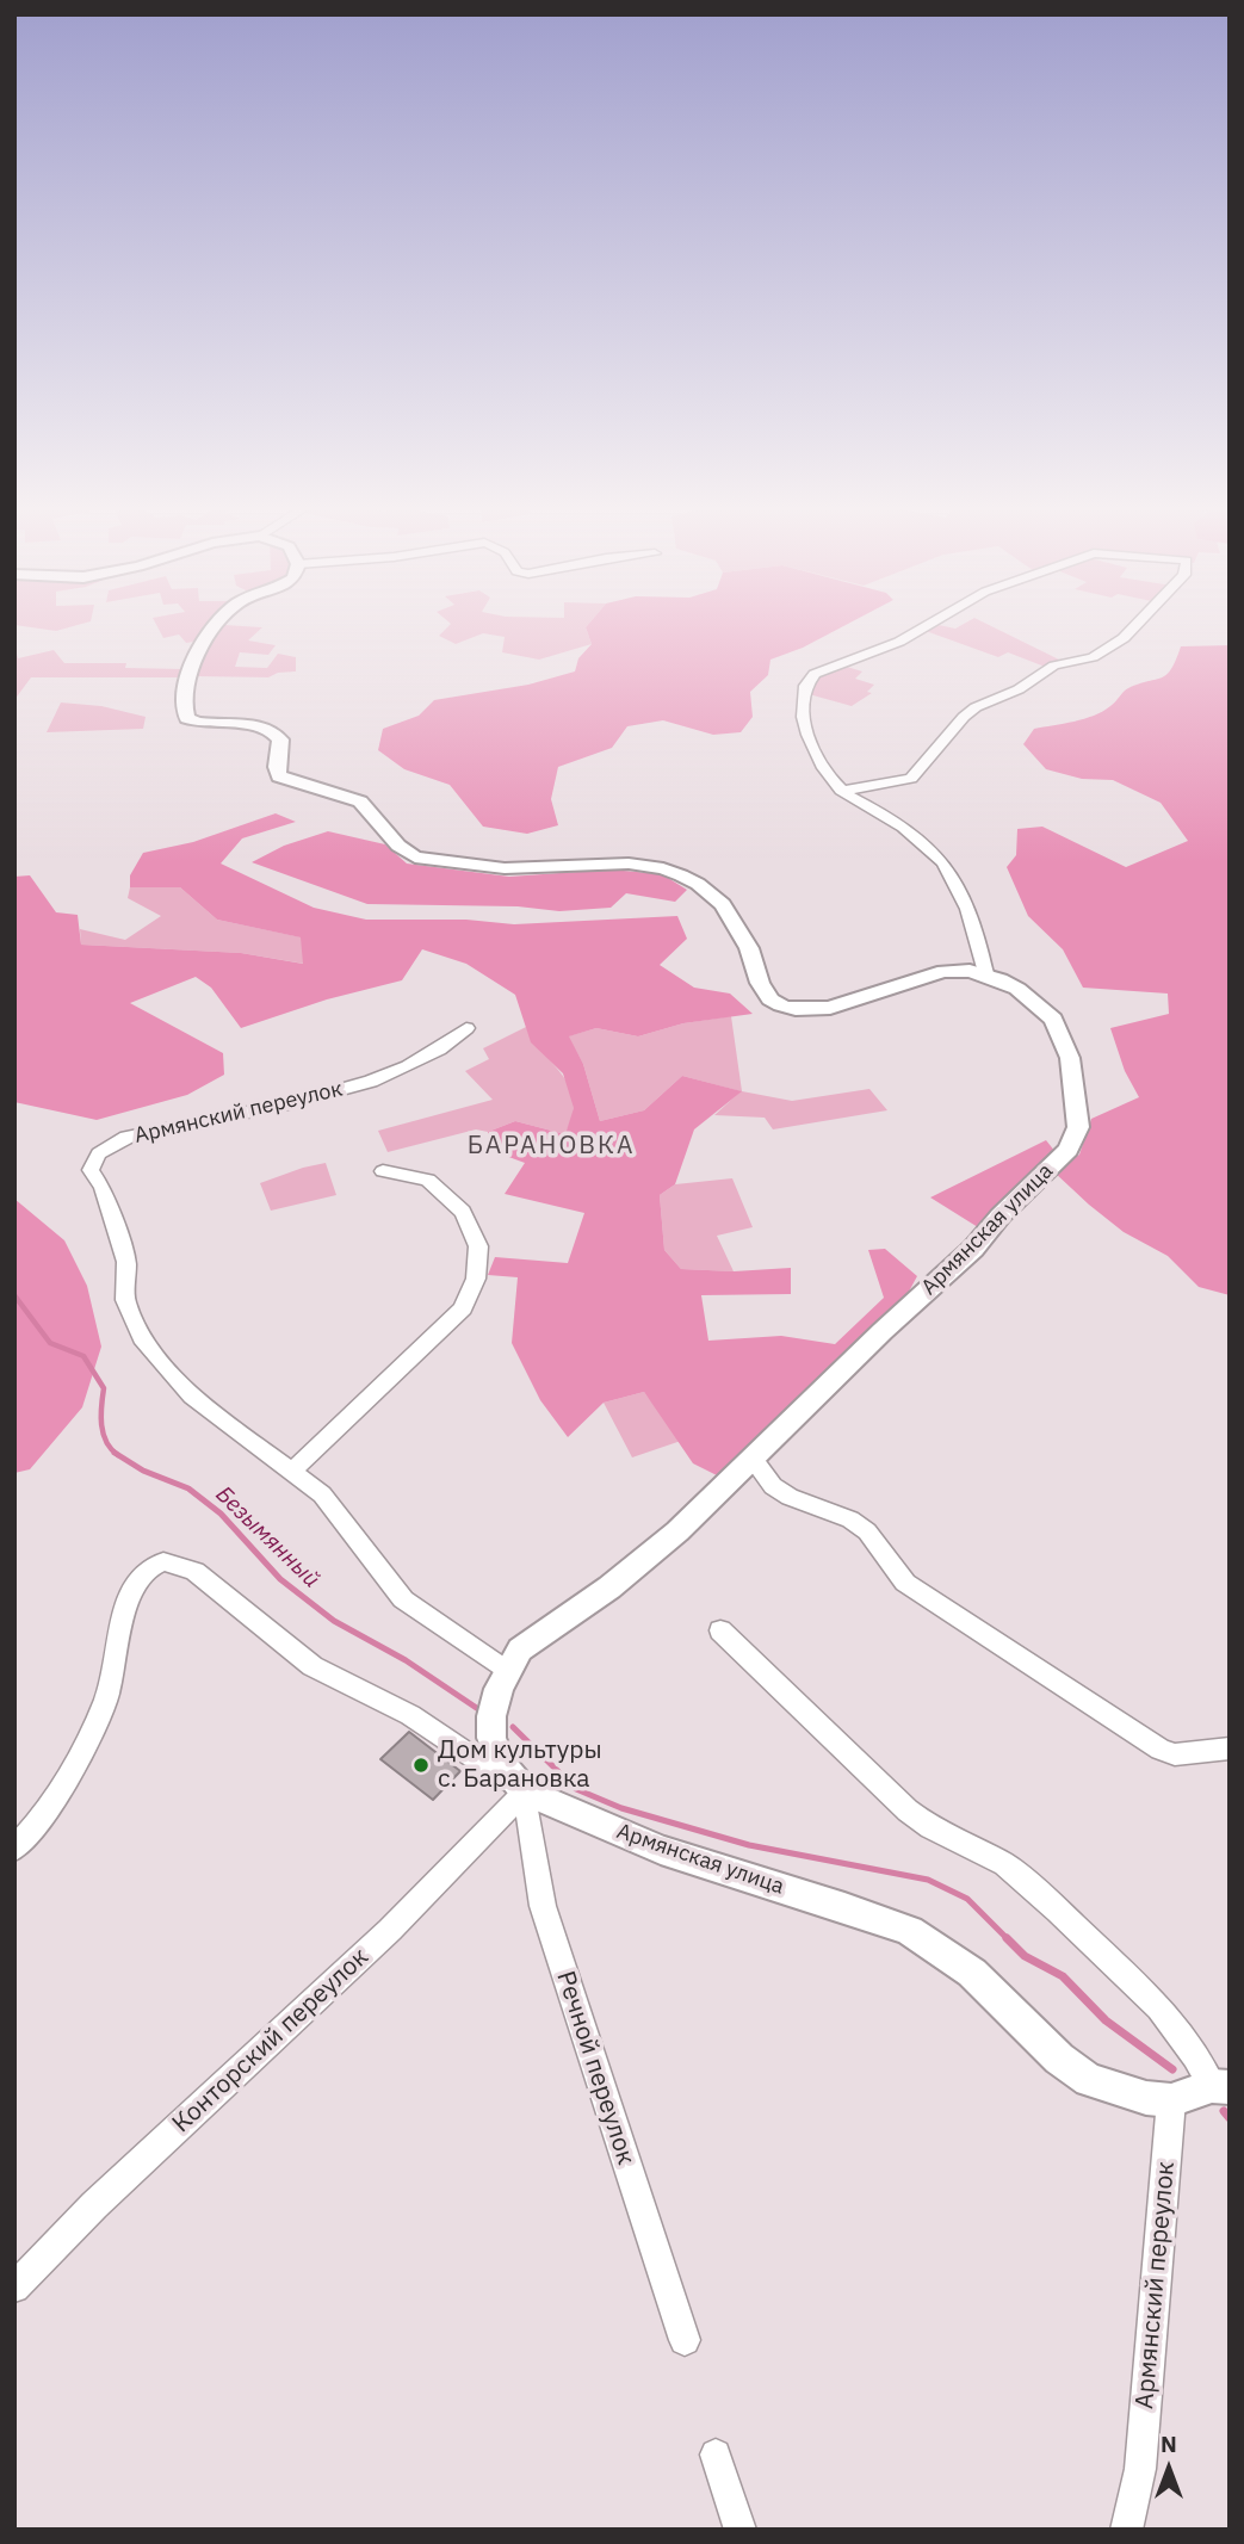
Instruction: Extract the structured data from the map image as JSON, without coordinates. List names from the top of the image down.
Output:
{
  "streets": {
    "street": [
      "Армянский переулок",
      "Армянская улица",
      "Конторский переулок",
      "Речной переулок"
    ]
  },
  "crossings": [
    ["Армянский переулок", "Армянская улица"],
    ["Армянская улица", "Конторский переулок"],
    ["Армянская улица", "Речной переулок"],
    ["Конторский переулок", "Речной переулок"]
  ],
  "districts": ["БАРАНОВКА"],
  "water": ["Безымянный"],
  "places": ["Дом культуры с. Барановка"],
  "north": "top"
}
